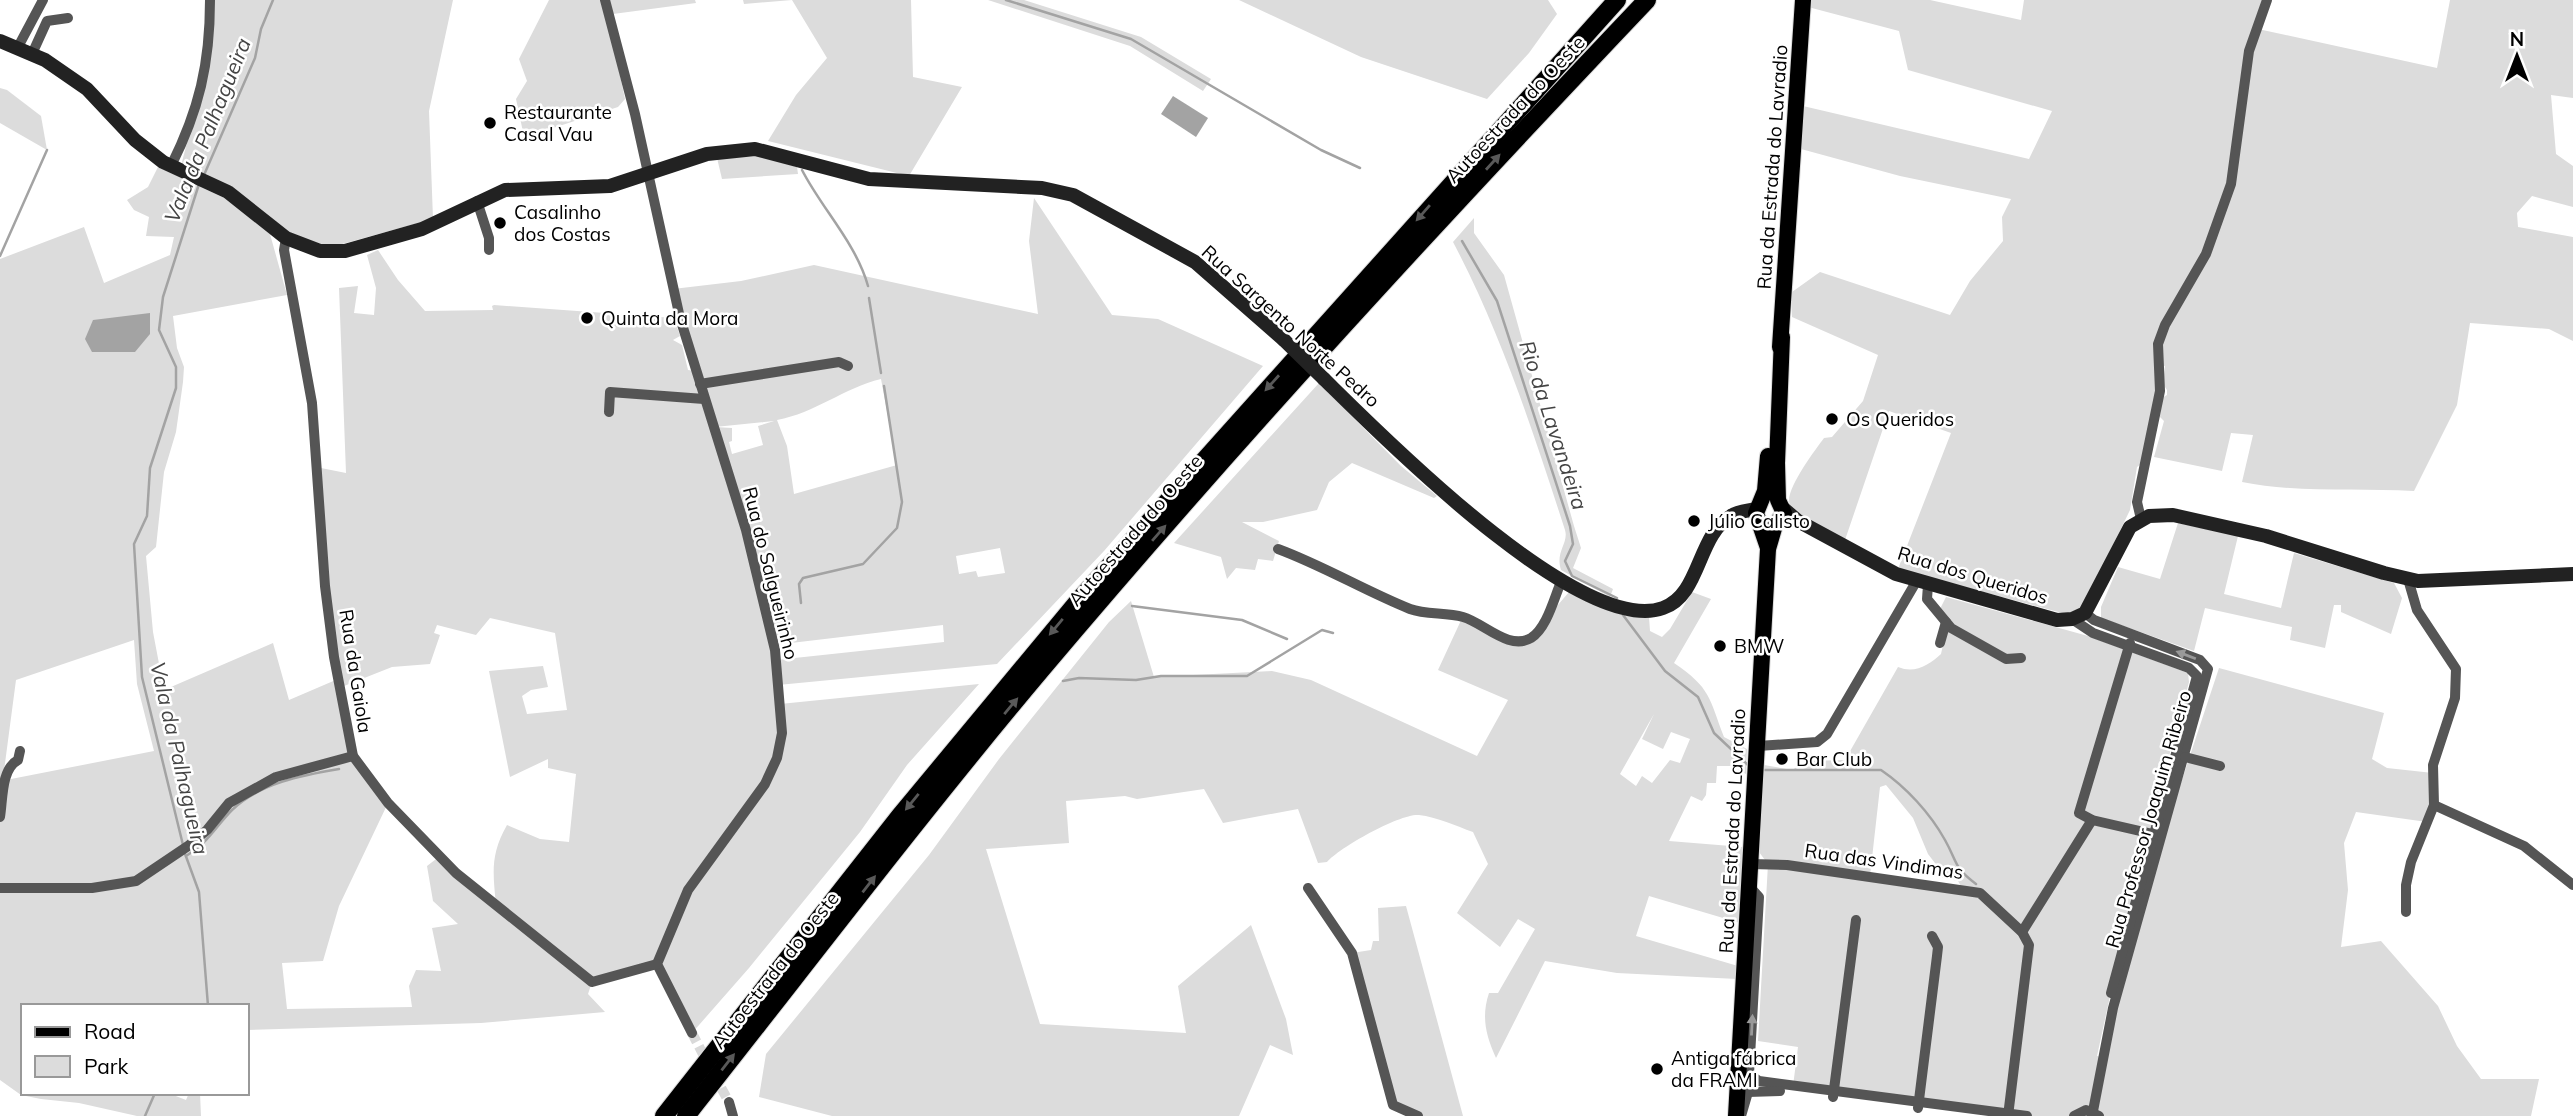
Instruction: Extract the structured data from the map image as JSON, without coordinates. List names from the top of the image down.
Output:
{
  "streets": {
    "highway": ["Autoestrada do Oeste"],
    "main road": ["Rua da Estrada do Lavradio"],
    "street": [
      "Rua Sargento Norte Pedro",
      "Rua do Salgueirinho",
      "Rua dos Queridos",
      "Rua da Gaiola",
      "Rua Professor Joaquim Ribeiro",
      "Rua das Vindimas"
    ]
  },
  "crossings": [
    ["Rua da Estrada do Lavradio", "Rua Sargento Norte Pedro"],
    ["Rua da Estrada do Lavradio", "Rua dos Queridos"],
    ["Rua da Estrada do Lavradio", "Rua das Vindimas"],
    ["Rua Sargento Norte Pedro", "Rua do Salgueirinho"],
    ["Rua Sargento Norte Pedro", "Rua dos Queridos"],
    ["Rua Sargento Norte Pedro", "Rua da Gaiola"],
    ["Rua do Salgueirinho", "Rua da Gaiola"],
    ["Rua dos Queridos", "Rua Professor Joaquim Ribeiro"]
  ],
  "water": ["Vala da Palhagueira", "Rio da Lavandeira"],
  "places": [
    "Restaurante Casal Vau",
    "Casalinho dos Costas",
    "Quinta da Mora",
    "Os Queridos",
    "Júlio Calisto",
    "BMW",
    "Bar Club",
    "Antiga fábrica da FRAMI"
  ],
  "legend": ["Road", "Park"],
  "north": "top"
}
